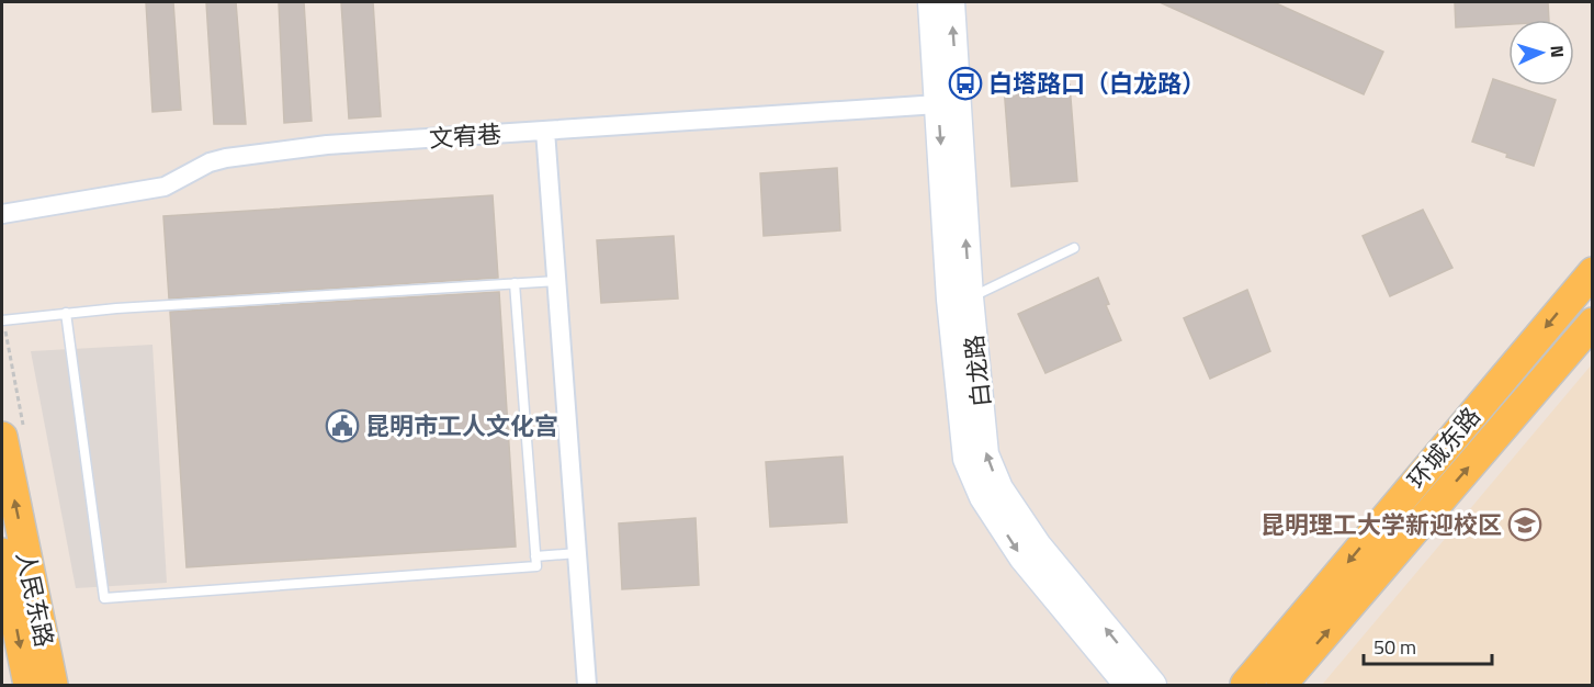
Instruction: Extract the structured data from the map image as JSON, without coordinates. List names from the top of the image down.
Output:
{
  "streets": {
    "main road": ["白龙路", "环城东路", "人民东路"],
    "street": ["文宥巷"]
  },
  "crossings": [
    ["文宥巷", "白龙路"]
  ],
  "places": {
    "bus stop": ["白塔路口（白龙路）"],
    "public building": ["昆明市工人文化宫"],
    "school or university": ["昆明理工大学新迎校区"]
  },
  "scale_bar": "50 m",
  "north": "right"
}
